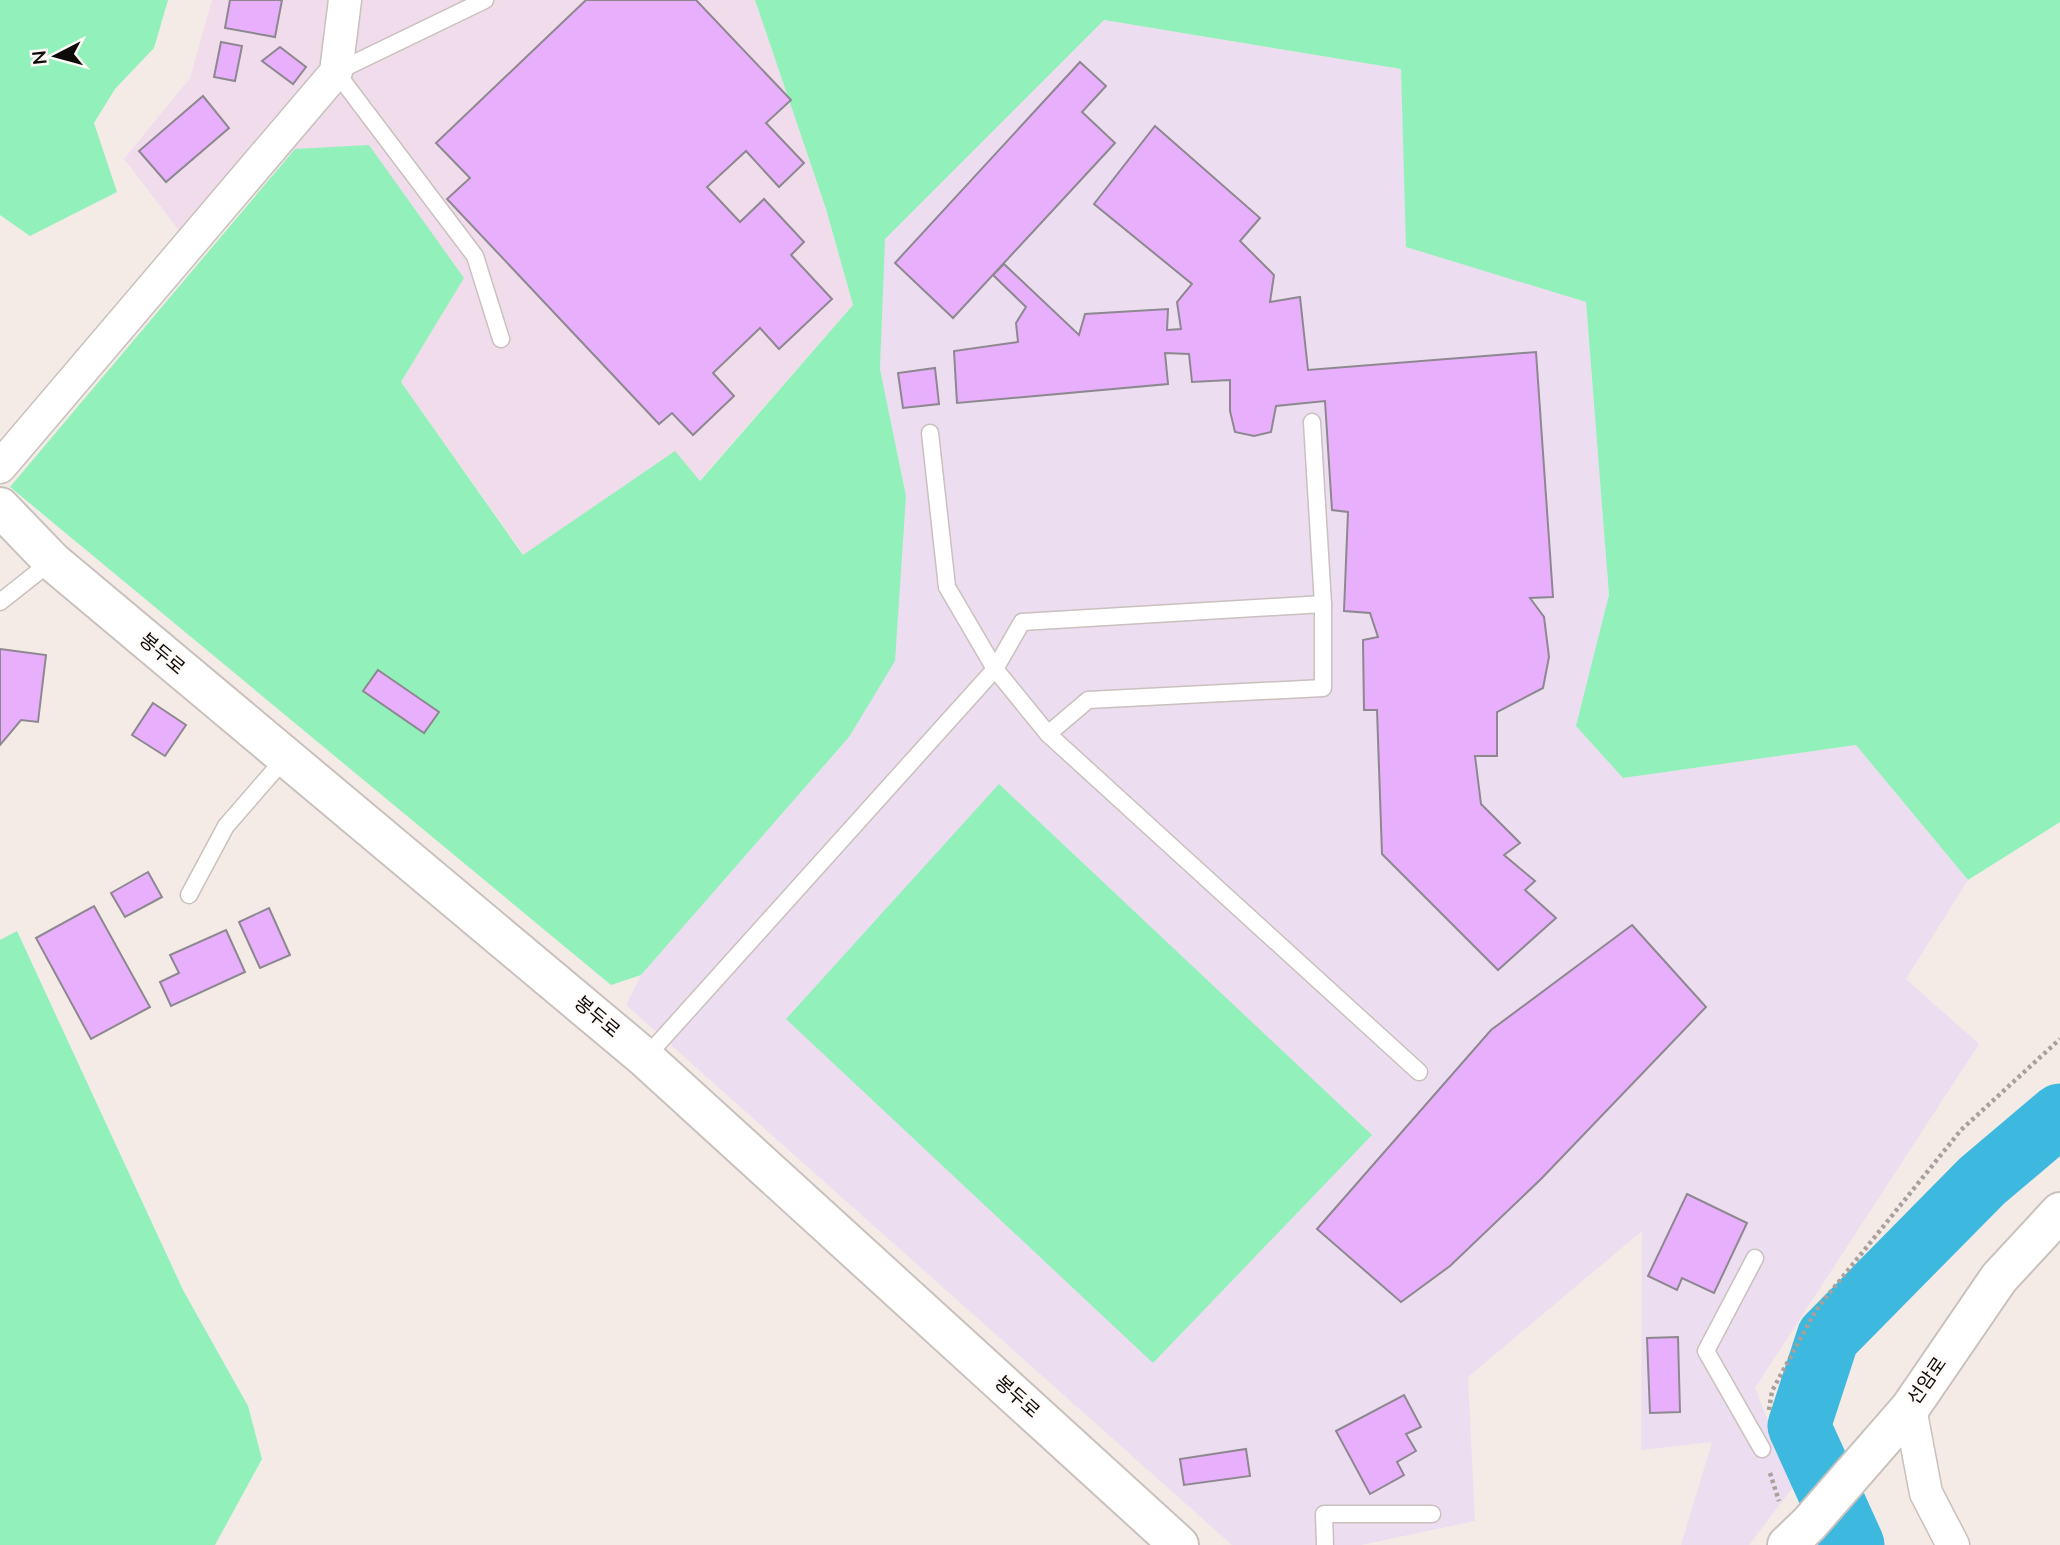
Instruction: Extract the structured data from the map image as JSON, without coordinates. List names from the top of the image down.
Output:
{
  "streets": {
    "main road": ["봉두로", "선암로"]
  },
  "north": "left"
}
